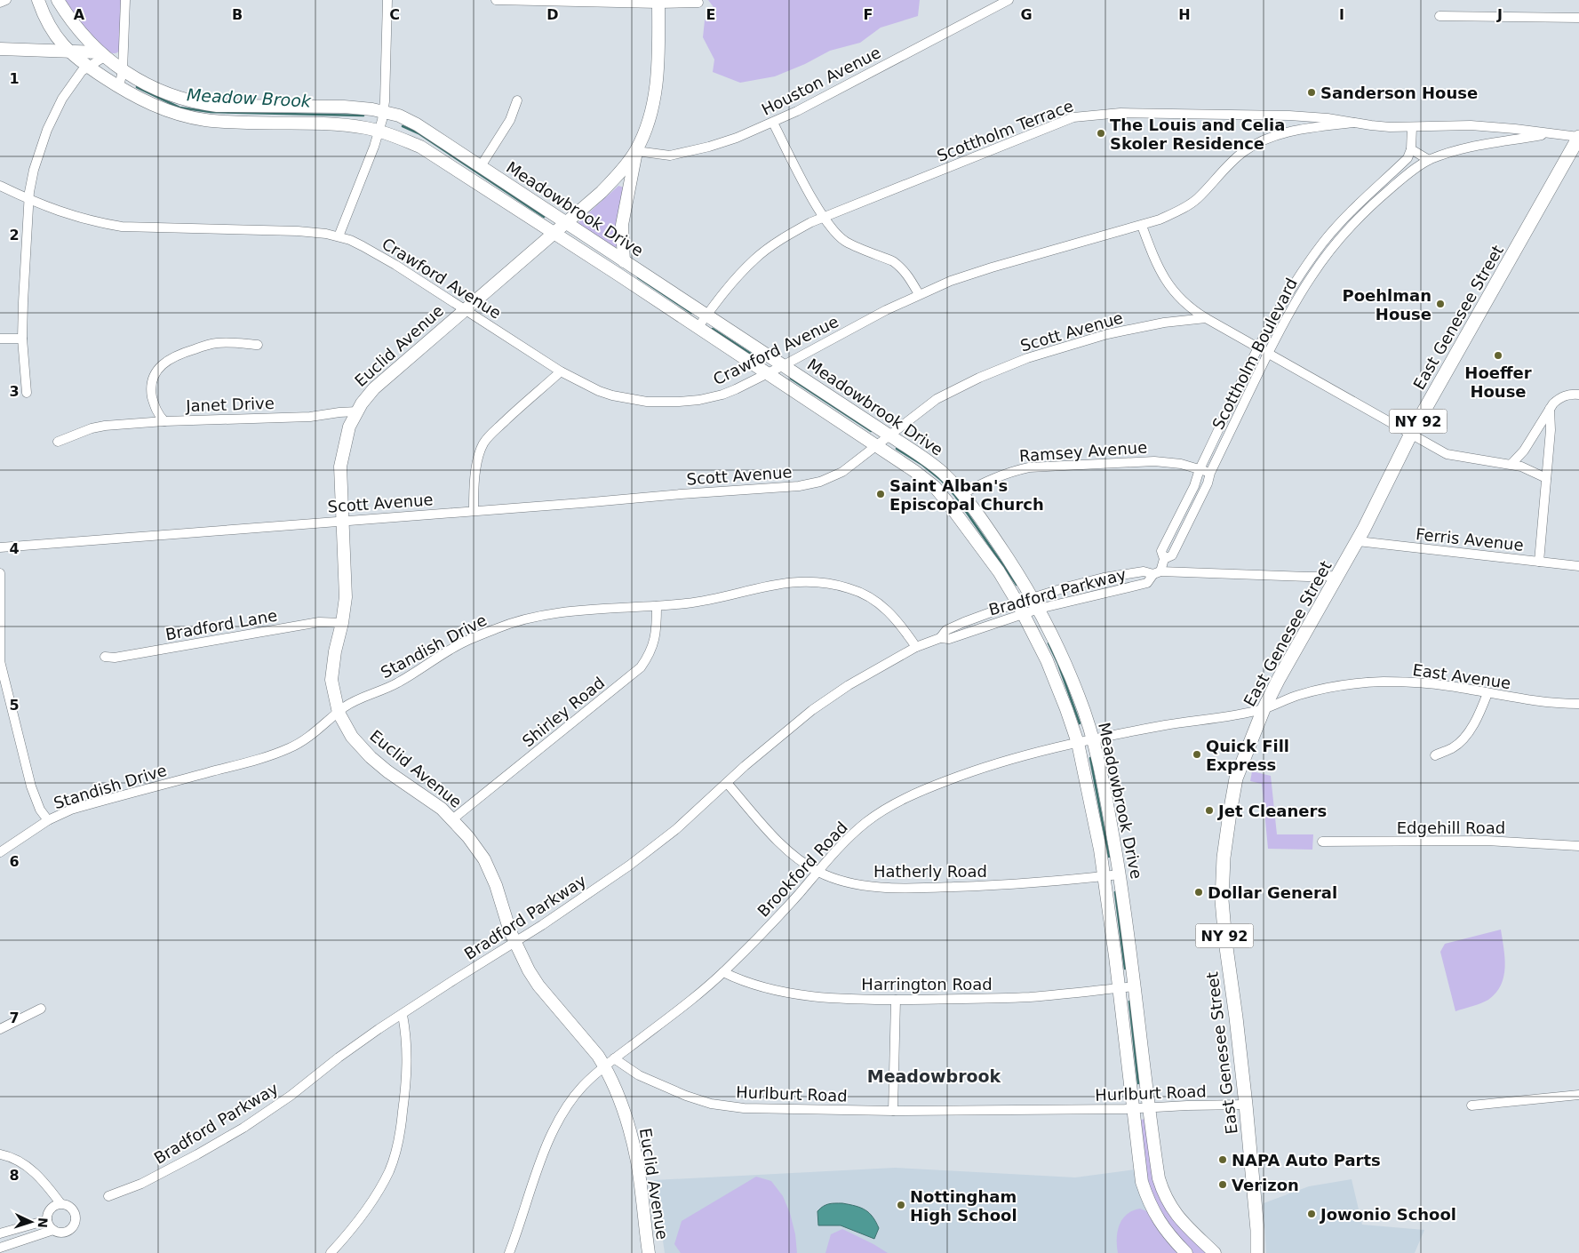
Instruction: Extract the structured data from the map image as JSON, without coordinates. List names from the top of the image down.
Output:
{
  "streets": {
    "main road": ["East Genesee Street", "NY 92"],
    "street": [
      "Houston Avenue",
      "Scottholm Terrace",
      "Meadowbrook Drive",
      "Crawford Avenue",
      "Scott Avenue",
      "Euclid Avenue",
      "Scottholm Boulevard",
      "Janet Drive",
      "Ramsey Avenue",
      "Ferris Avenue",
      "Bradford Parkway",
      "Bradford Lane",
      "Standish Drive",
      "East Avenue",
      "Shirley Road",
      "Edgehill Road",
      "Brookford Road",
      "Hatherly Road",
      "Harrington Road",
      "Hurlburt Road"
    ]
  },
  "crossings": [
    ["Houston Avenue", "Euclid Avenue"],
    ["Scottholm Terrace", "Meadowbrook Drive"],
    ["Scottholm Terrace", "Crawford Avenue"],
    ["Scottholm Terrace", "Scottholm Boulevard"],
    ["Meadowbrook Drive", "Crawford Avenue"],
    ["Meadowbrook Drive", "Scott Avenue"],
    ["Meadowbrook Drive", "Euclid Avenue"],
    ["Meadowbrook Drive", "Ramsey Avenue"],
    ["Meadowbrook Drive", "Bradford Parkway"],
    ["Meadowbrook Drive", "Brookford Road"],
    ["Meadowbrook Drive", "Hatherly Road"],
    ["Meadowbrook Drive", "Harrington Road"],
    ["Meadowbrook Drive", "Hurlburt Road"],
    ["Crawford Avenue", "Euclid Avenue"],
    ["East Genesee Street", "Scottholm Boulevard"],
    ["East Genesee Street", "Ferris Avenue"],
    ["East Genesee Street", "Bradford Parkway"],
    ["East Genesee Street", "East Avenue"],
    ["East Genesee Street", "Brookford Road"],
    ["East Genesee Street", "Hurlburt Road"],
    ["Scott Avenue", "Euclid Avenue"],
    ["Euclid Avenue", "Janet Drive"],
    ["Euclid Avenue", "Bradford Parkway"],
    ["Euclid Avenue", "Bradford Lane"],
    ["Euclid Avenue", "Standish Drive"],
    ["Euclid Avenue", "Shirley Road"],
    ["Euclid Avenue", "Brookford Road"],
    ["Euclid Avenue", "Hurlburt Road"],
    ["Scottholm Boulevard", "Ramsey Avenue"],
    ["Scottholm Boulevard", "Bradford Parkway"],
    ["Bradford Parkway", "Standish Drive"],
    ["Bradford Parkway", "Hatherly Road"],
    ["Standish Drive", "Shirley Road"],
    ["East Avenue", "Brookford Road"],
    ["Brookford Road", "Hatherly Road"],
    ["Brookford Road", "Harrington Road"],
    ["Brookford Road", "Hurlburt Road"]
  ],
  "districts": ["Meadowbrook"],
  "water": ["Meadow Brook"],
  "places": [
    "Sanderson House",
    "The Louis and Celia Skoler Residence",
    "Poehlman House",
    "Hoeffer House",
    "Saint Alban's Episcopal Church",
    "Quick Fill Express",
    "Jet Cleaners",
    "Dollar General",
    "NAPA Auto Parts",
    "Verizon",
    "Nottingham High School",
    "Jowonio School"
  ],
  "north": "right",
  "grid": {
    "columns": [
      "A",
      "B",
      "C",
      "D",
      "E",
      "F",
      "G",
      "H",
      "I",
      "J"
    ],
    "rows": [
      "1",
      "2",
      "3",
      "4",
      "5",
      "6",
      "7",
      "8"
    ]
  }
}
